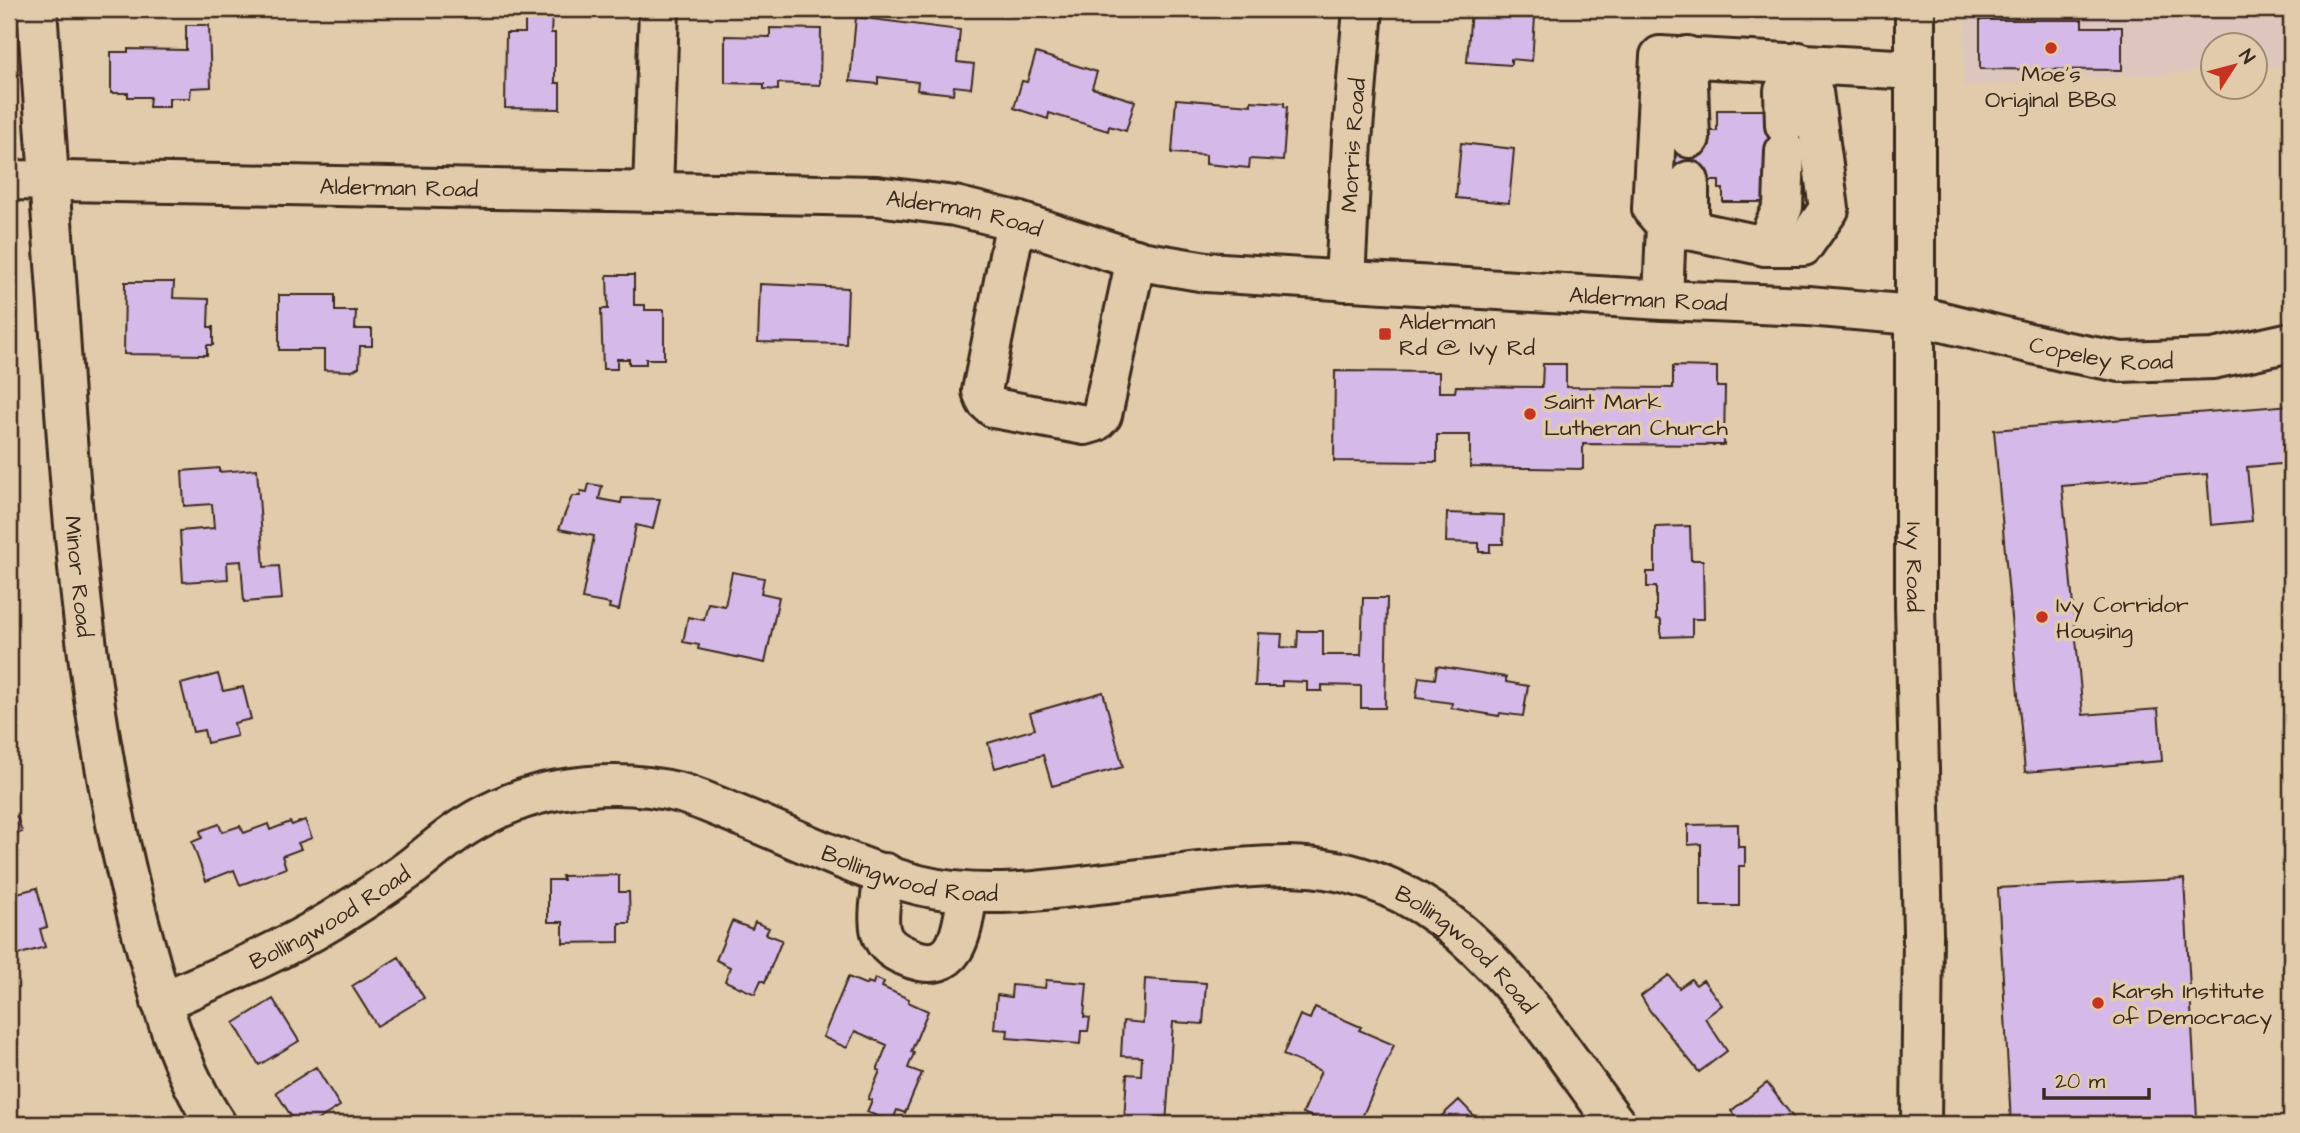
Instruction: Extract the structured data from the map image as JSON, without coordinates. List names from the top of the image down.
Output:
{
  "streets": {
    "street": [
      "Morris Road",
      "Alderman Road",
      "Copeley Road",
      "Ivy Road",
      "Minor Road",
      "Bollingwood Road"
    ]
  },
  "crossings": [
    ["Morris Road", "Alderman Road"],
    ["Alderman Road", "Copeley Road"],
    ["Alderman Road", "Ivy Road"],
    ["Alderman Road", "Minor Road"],
    ["Copeley Road", "Ivy Road"],
    ["Minor Road", "Bollingwood Road"]
  ],
  "places": {
    "other": [
      "Moe's Original BBQ",
      "Saint Mark Lutheran Church",
      "Ivy Corridor Housing",
      "Karsh Institute of Democracy"
    ],
    "transit": ["Alderman Rd @ Ivy Rd"]
  },
  "scale_bar": "20 m",
  "north": "top right"
}
